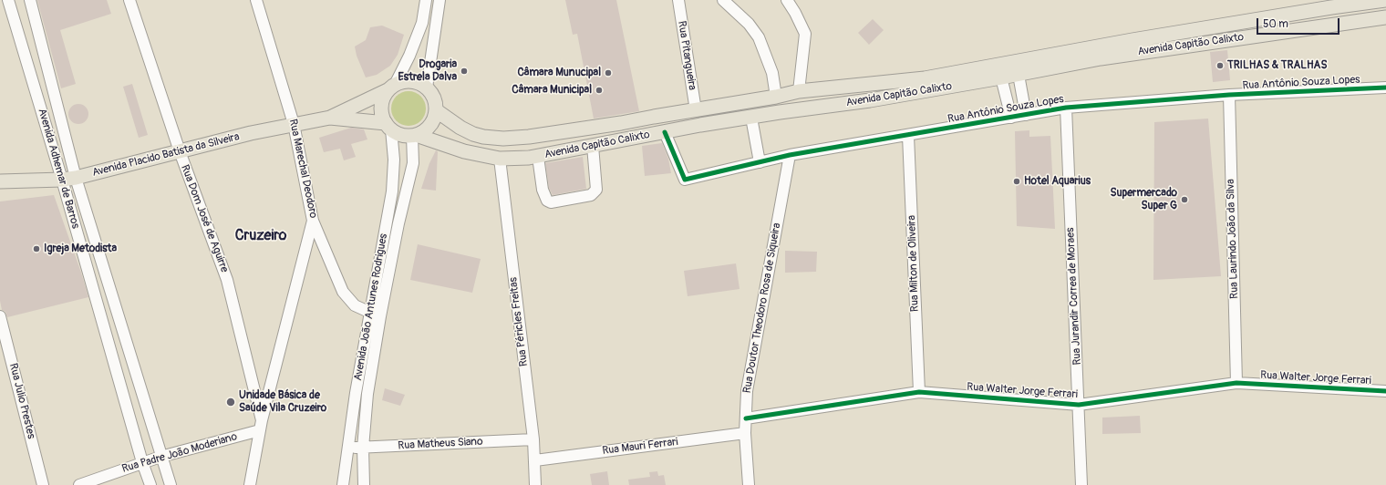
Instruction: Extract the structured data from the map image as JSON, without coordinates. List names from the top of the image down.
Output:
{
  "streets": {
    "main road": ["Avenida Capitão Calixto", "Avenida Placido Batista da Silveira"],
    "street": [
      "Rua Pitangueira",
      "Rua Antônio Souza Lopes",
      "Avenida Adhemar de Barros",
      "Rua Marechal Deodoro",
      "Rua Dom José de Aguirre",
      "Rua Laurindo João da Silva",
      "Rua Milton de Oliveira",
      "Rua Jurandir Correa de Moraes",
      "Avenida João Antunes Rodrigues",
      "Rua Doutor Theodoro Rosa de Siqueira",
      "Rua Péricles Freitas",
      "Rua Walter Jorge Ferrari",
      "Rua Julio Prestes",
      "Rua Matheus Siano",
      "Rua Mauri Ferrari",
      "Rua Padre João Moderiano"
    ]
  },
  "crossings": [
    ["Avenida Capitão Calixto", "Rua Pitangueira"],
    ["Avenida Capitão Calixto", "Rua Antônio Souza Lopes"],
    ["Avenida Capitão Calixto", "Avenida Placido Batista da Silveira"],
    ["Avenida Capitão Calixto", "Avenida João Antunes Rodrigues"],
    ["Avenida Capitão Calixto", "Rua Péricles Freitas"],
    ["Rua Antônio Souza Lopes", "Rua Laurindo João da Silva"],
    ["Rua Antônio Souza Lopes", "Rua Milton de Oliveira"],
    ["Rua Antônio Souza Lopes", "Rua Jurandir Correa de Moraes"],
    ["Rua Antônio Souza Lopes", "Rua Doutor Theodoro Rosa de Siqueira"],
    ["Avenida Placido Batista da Silveira", "Avenida Adhemar de Barros"],
    ["Avenida Placido Batista da Silveira", "Rua Marechal Deodoro"],
    ["Avenida Placido Batista da Silveira", "Rua Dom José de Aguirre"],
    ["Avenida Placido Batista da Silveira", "Avenida João Antunes Rodrigues"],
    ["Avenida Adhemar de Barros", "Rua Padre João Moderiano"],
    ["Rua Marechal Deodoro", "Avenida João Antunes Rodrigues"],
    ["Rua Dom José de Aguirre", "Rua Padre João Moderiano"],
    ["Rua Laurindo João da Silva", "Rua Walter Jorge Ferrari"],
    ["Rua Milton de Oliveira", "Rua Walter Jorge Ferrari"],
    ["Rua Jurandir Correa de Moraes", "Rua Walter Jorge Ferrari"],
    ["Avenida João Antunes Rodrigues", "Rua Matheus Siano"],
    ["Rua Doutor Theodoro Rosa de Siqueira", "Rua Walter Jorge Ferrari"],
    ["Rua Doutor Theodoro Rosa de Siqueira", "Rua Mauri Ferrari"],
    ["Rua Péricles Freitas", "Rua Matheus Siano"],
    ["Rua Péricles Freitas", "Rua Mauri Ferrari"]
  ],
  "districts": ["Cruzeiro"],
  "places": [
    "TRILHAS & TRALHAS",
    "Drogaria Estrela Dalva",
    "Câmara Munucipal",
    "Câmara Municipal",
    "Hotel Aquarius",
    "Supermercado Super G",
    "Igreja Metodista",
    "Unidade Básica de Saúde Vila Cruzeiro"
  ],
  "scale_bar": "50 m"
}
